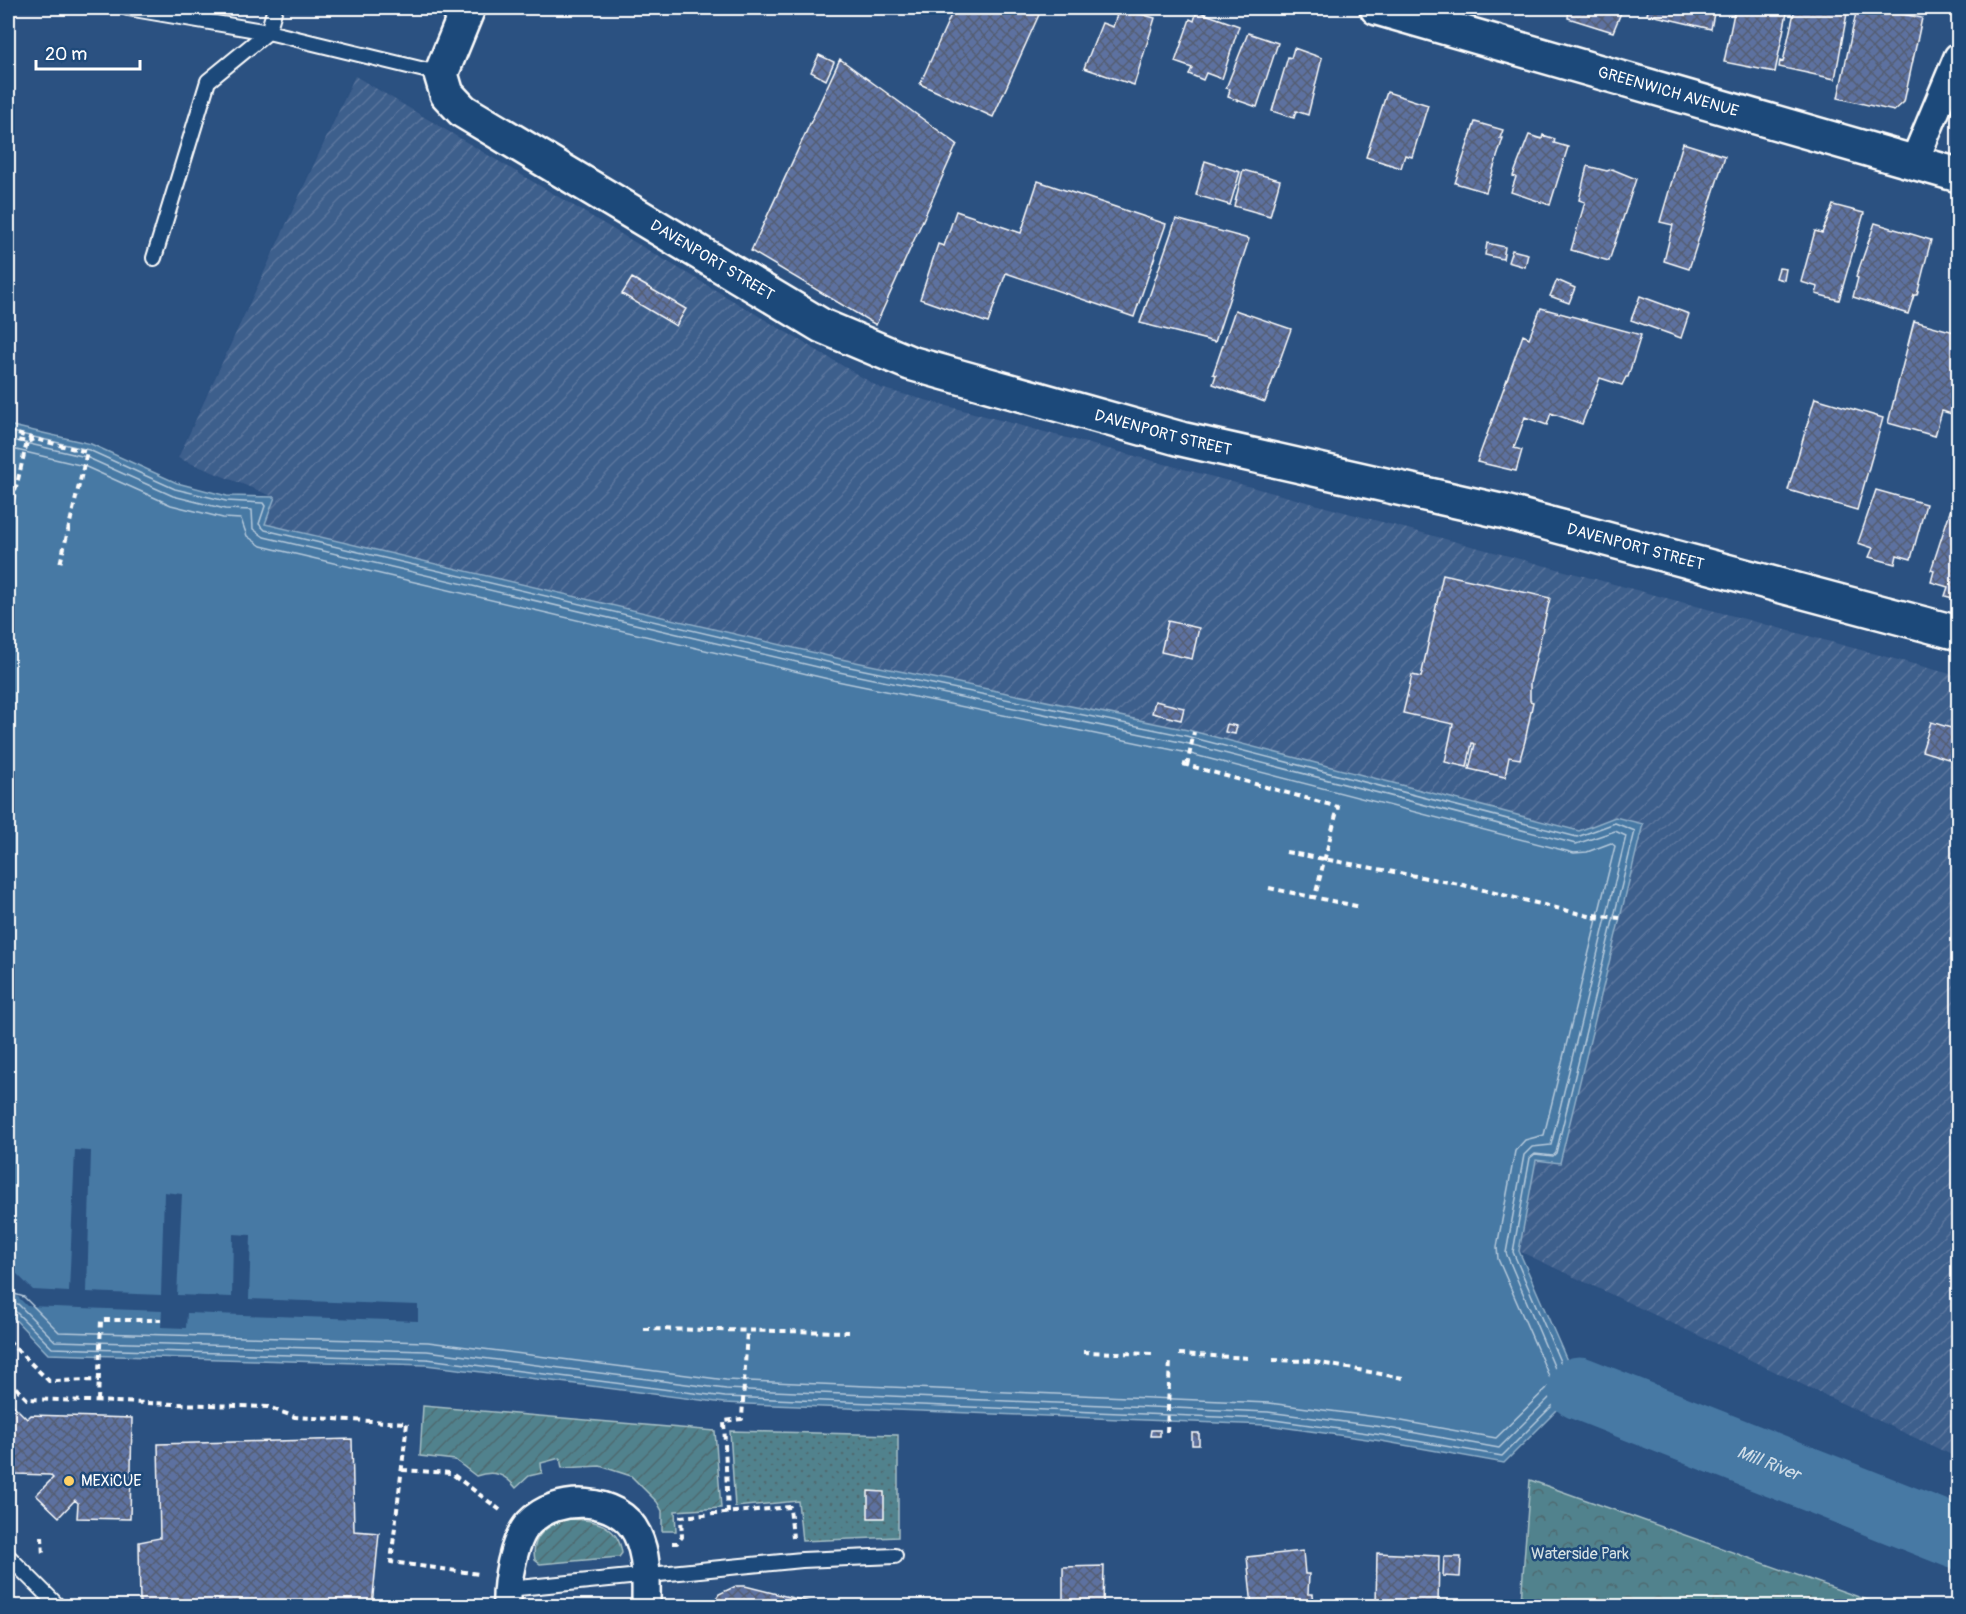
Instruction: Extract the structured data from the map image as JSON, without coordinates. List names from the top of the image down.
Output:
{
  "streets": {
    "main road": ["GREENWICH AVENUE", "DAVENPORT STREET"]
  },
  "water": ["Mill River"],
  "parks": ["Waterside Park"],
  "places": ["MEXiCUE"],
  "scale_bar": "20 m"
}
